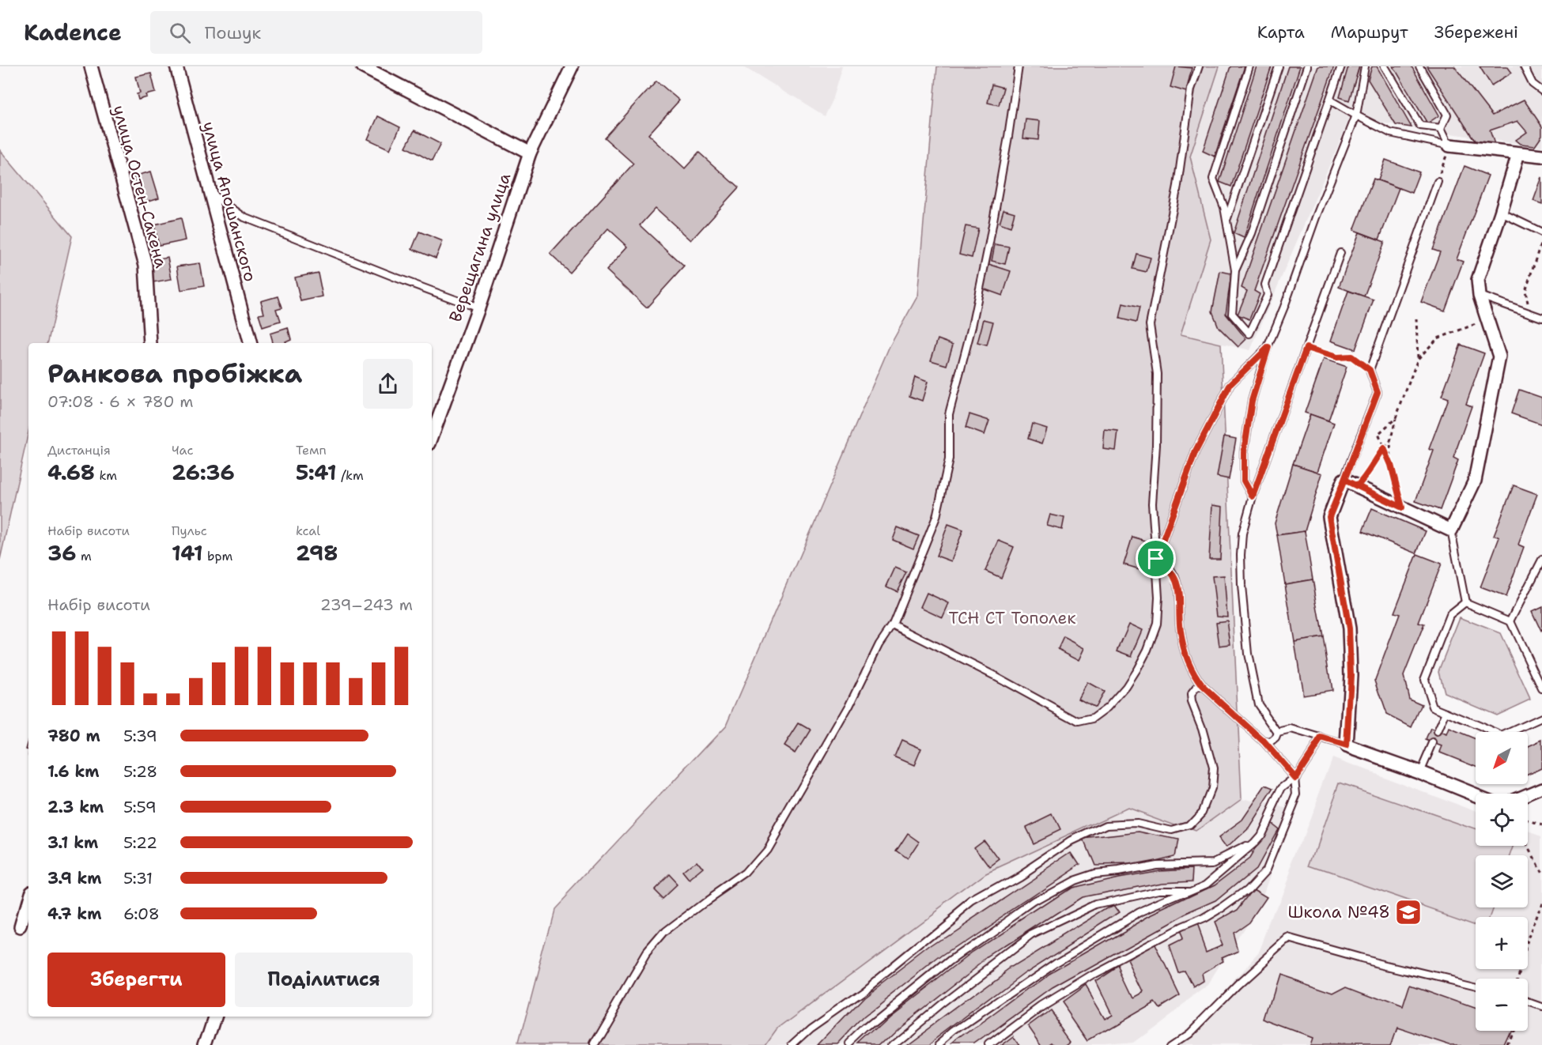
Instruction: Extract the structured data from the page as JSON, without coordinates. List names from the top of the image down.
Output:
{
  "streets": {
    "street": ["улица Остен-Сакена", "улица Апошанского", "Верещагина улица"]
  },
  "parks": ["ТСН СТ Тополек"],
  "places": {
    "school or university": ["Школа №48"]
  },
  "north": "bottom left",
  "page": {
    "header": "Kadence",
    "search": "Пошук",
    "nav": ["Карта", "Маршрут", "Збережені"],
    "heading": ["Ранкова пробіжка", "07:08 · 6 × 780 m"],
    "stats": [
      ["Дистанція", "4.68 km"],
      ["Час", "26:36"],
      ["Темп", "5:41 /km"],
      ["Набір висоти", "36 m"],
      ["Пульс", "141 bpm"],
      ["kcal", "298"]
    ],
    "chart": ["Набір висоти", "239–243 m"],
    "list": [
      {
        "name": "780 m",
        "note": "5:39"
      },
      {
        "name": "1.6 km",
        "note": "5:28"
      },
      {
        "name": "2.3 km",
        "note": "5:59"
      },
      {
        "name": "3.1 km",
        "note": "5:22"
      },
      {
        "name": "3.9 km",
        "note": "5:31"
      },
      {
        "name": "4.7 km",
        "note": "6:08"
      }
    ],
    "map_buttons": ["+", "−"],
    "buttons": ["Зберегти", "Поділитися"]
  }
}
